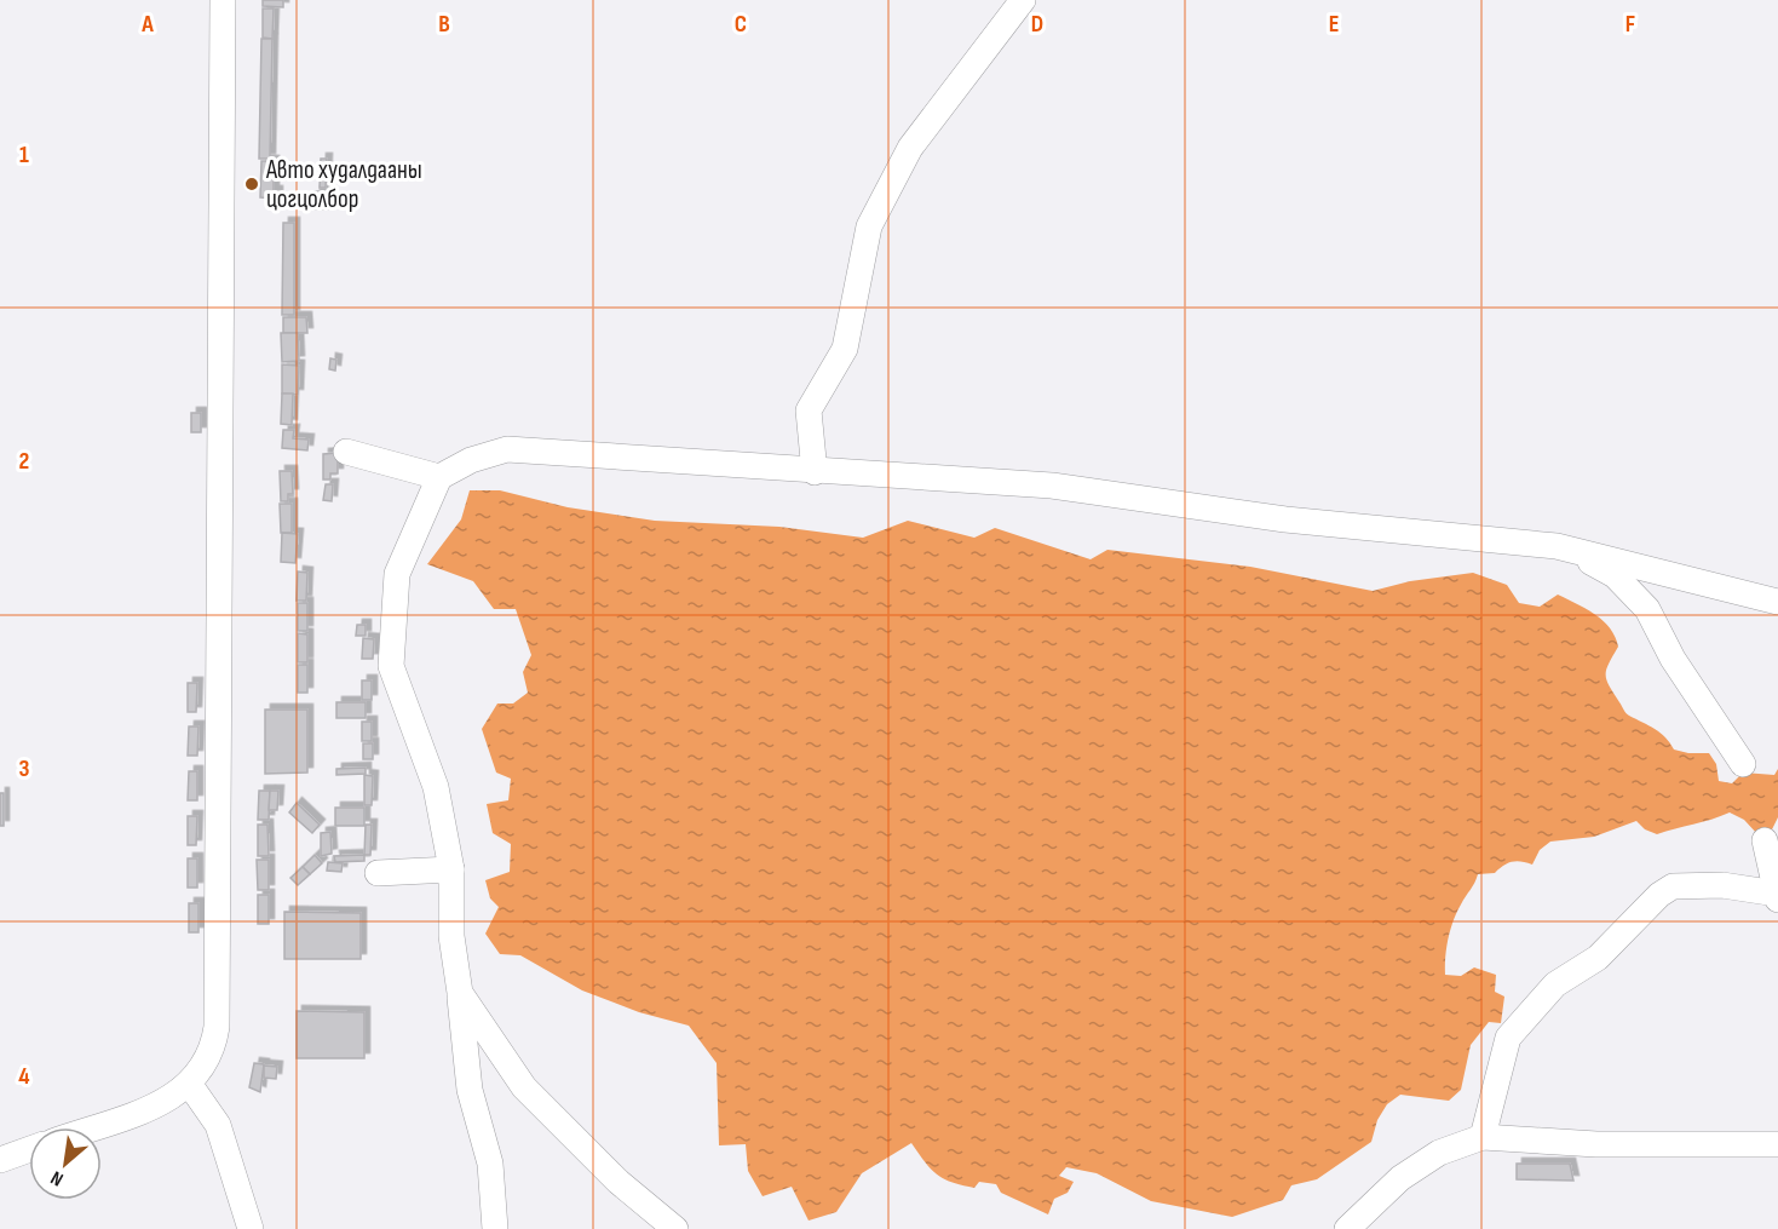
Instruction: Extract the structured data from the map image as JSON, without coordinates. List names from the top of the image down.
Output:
{
  "places": ["Авто худалдааны цогцолбор"],
  "north": "bottom left",
  "grid": {
    "columns": [
      "A",
      "B",
      "C",
      "D",
      "E",
      "F"
    ],
    "rows": [
      "1",
      "2",
      "3",
      "4"
    ]
  }
}
